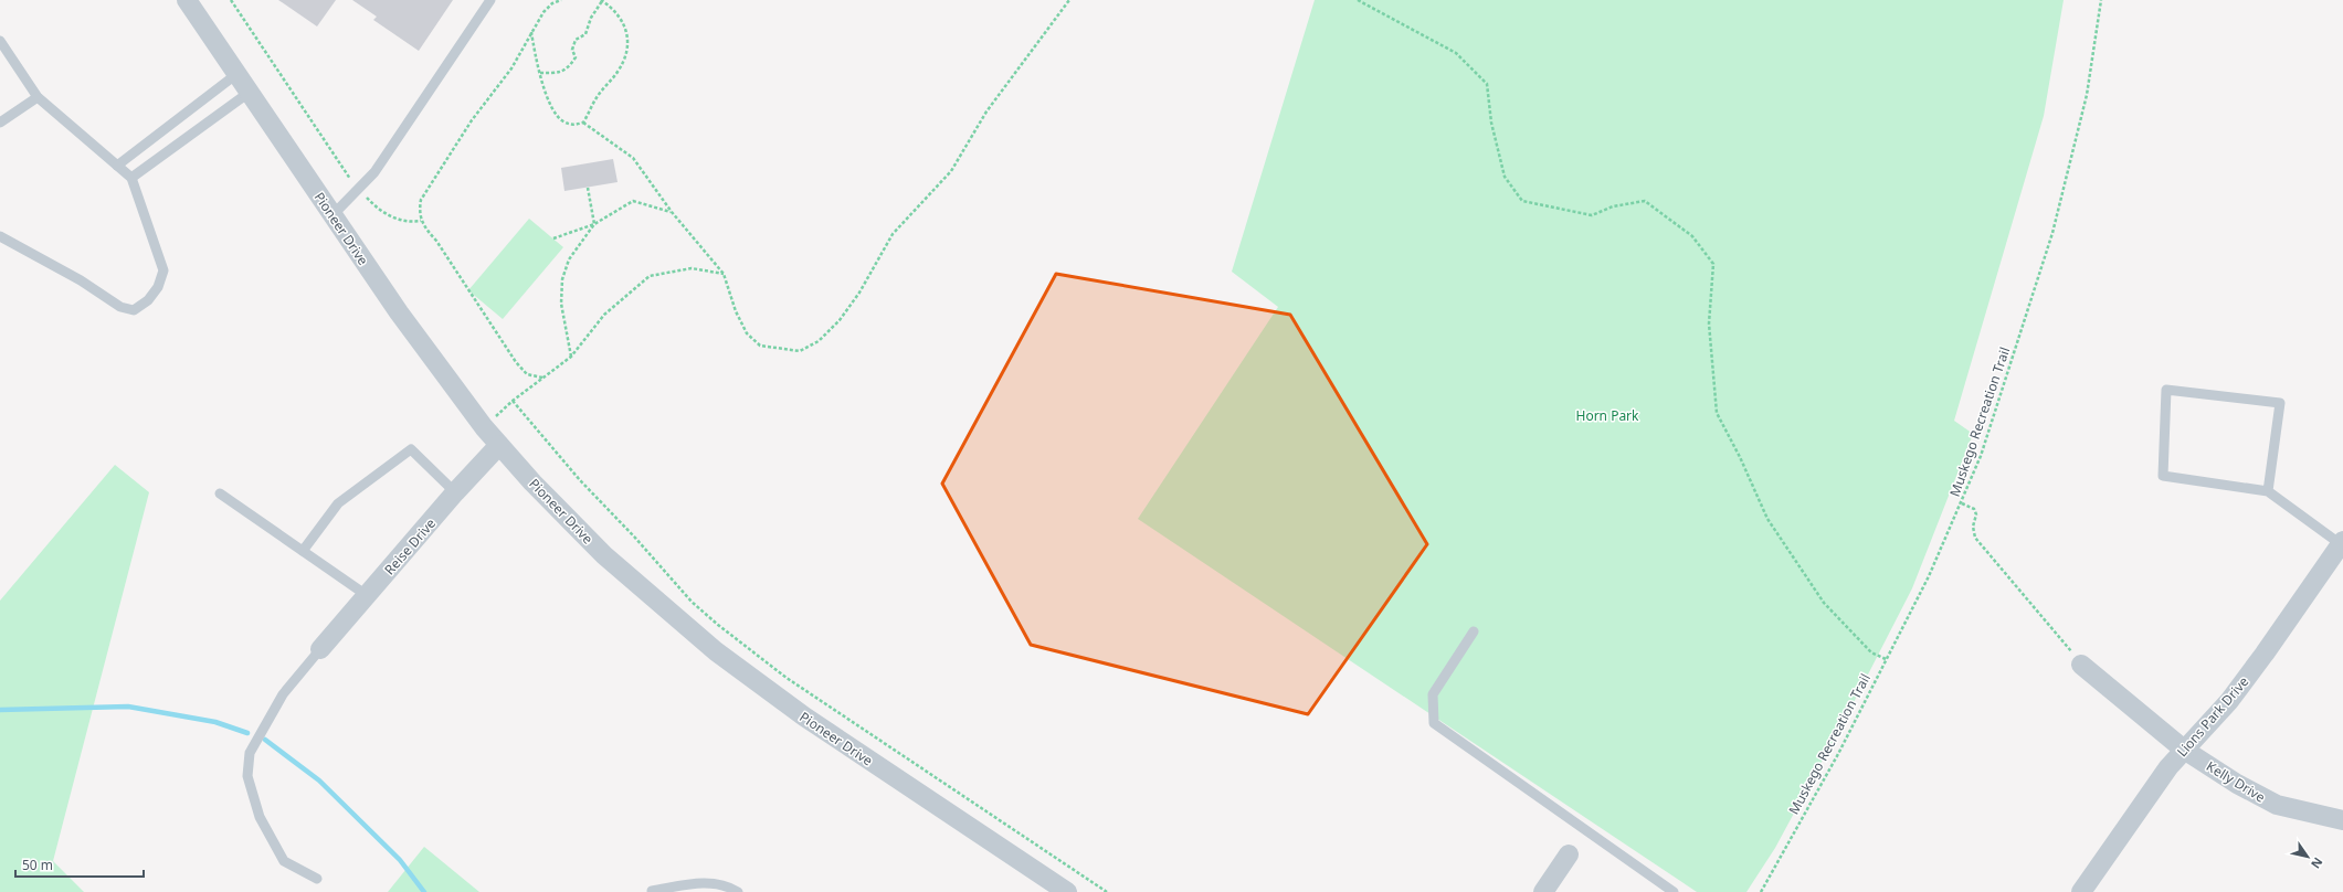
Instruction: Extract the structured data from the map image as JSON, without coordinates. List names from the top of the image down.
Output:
{
  "streets": {
    "street": [
      "Pioneer Drive",
      "Reise Drive",
      "Lions Park Drive",
      "Kelly Drive"
    ],
    "path": ["Muskego Recreation Trail"]
  },
  "crossings": [
    ["Pioneer Drive", "Reise Drive"],
    ["Lions Park Drive", "Kelly Drive"]
  ],
  "parks": ["Horn Park"],
  "scale_bar": "50 m",
  "north": "bottom right"
}
